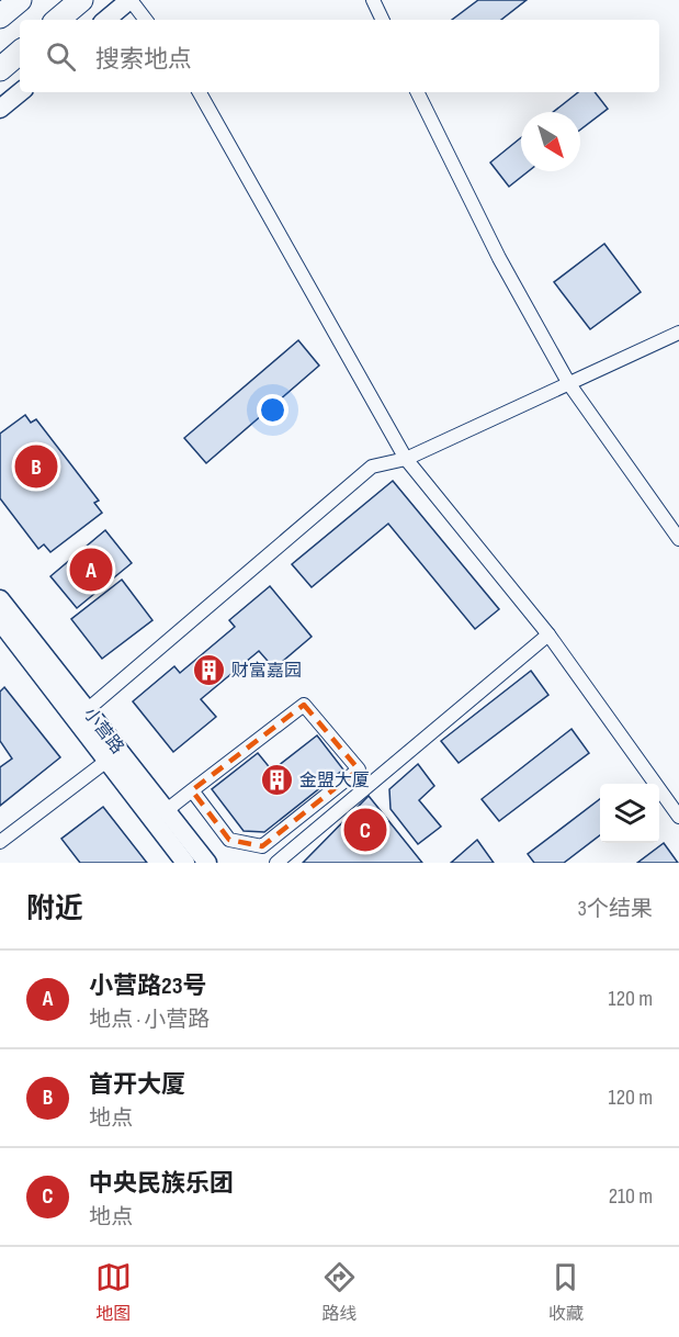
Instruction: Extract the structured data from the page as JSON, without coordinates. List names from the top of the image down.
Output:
{
  "streets": {
    "street": ["小营路"]
  },
  "places": {
    "building": ["财富嘉园", "金盟大厦"]
  },
  "north": "bottom right",
  "page": {
    "search": "搜索地点",
    "pins": ["B", "A", "C"],
    "heading": ["附近", "3个结果"],
    "list": [
      {
        "mark": "A",
        "name": "小营路23号",
        "note": "地点 · 小营路",
        "value": "120 m"
      },
      {
        "mark": "B",
        "name": "首开大厦",
        "note": "地点",
        "value": "120 m"
      },
      {
        "mark": "C",
        "name": "中央民族乐团",
        "note": "地点",
        "value": "210 m"
      }
    ],
    "nav": ["地图", "路线", "收藏"]
  }
}
